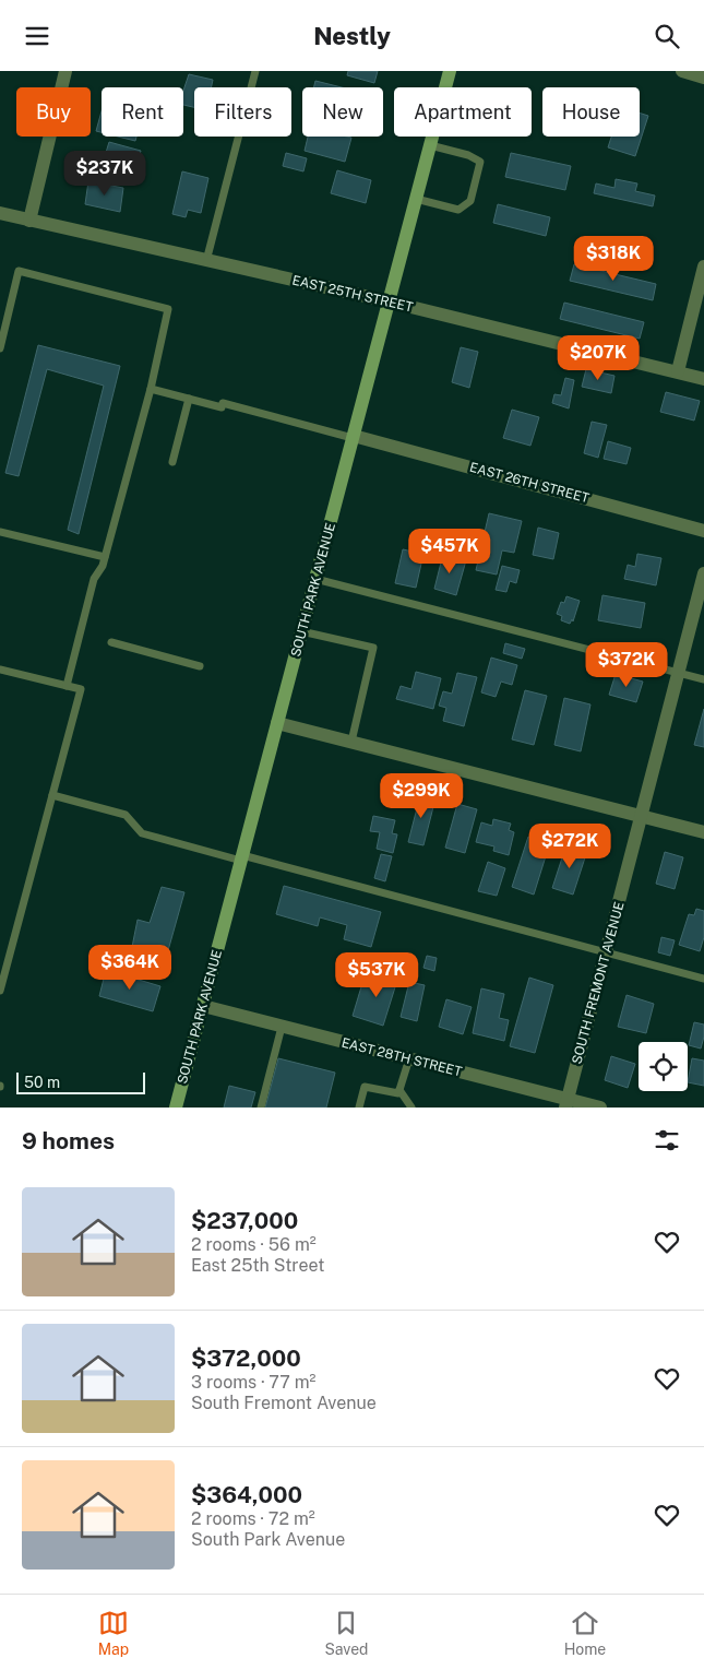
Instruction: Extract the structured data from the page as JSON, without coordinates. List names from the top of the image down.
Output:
{
  "streets": {
    "main road": ["SOUTH PARK AVENUE"],
    "street": [
      "EAST 25TH STREET",
      "EAST 26TH STREET",
      "SOUTH FREMONT AVENUE",
      "EAST 28TH STREET"
    ]
  },
  "crossings": [
    ["EAST 25TH STREET", "SOUTH PARK AVENUE"],
    ["EAST 26TH STREET", "SOUTH PARK AVENUE"],
    ["SOUTH PARK AVENUE", "EAST 28TH STREET"],
    ["SOUTH FREMONT AVENUE", "EAST 28TH STREET"]
  ],
  "scale_bar": "50 m",
  "page": {
    "header": "Nestly",
    "chip": [
      "Buy",
      "Rent",
      "Filters",
      "New",
      "Apartment",
      "House"
    ],
    "price": [
      "$237K",
      "$318K",
      "$207K",
      "$457K",
      "$372K",
      "$299K",
      "$272K",
      "$364K",
      "$537K"
    ],
    "scale": "50 m",
    "heading": "9 homes",
    "list": [
      {
        "name": "$237,000",
        "note": "2 rooms · 56 m² · East 25th Street"
      },
      {
        "name": "$372,000",
        "note": "3 rooms · 77 m² · South Fremont Avenue"
      },
      {
        "name": "$364,000",
        "note": "2 rooms · 72 m² · South Park Avenue"
      }
    ],
    "tabs": ["Map", "Saved", "Home"]
  }
}
